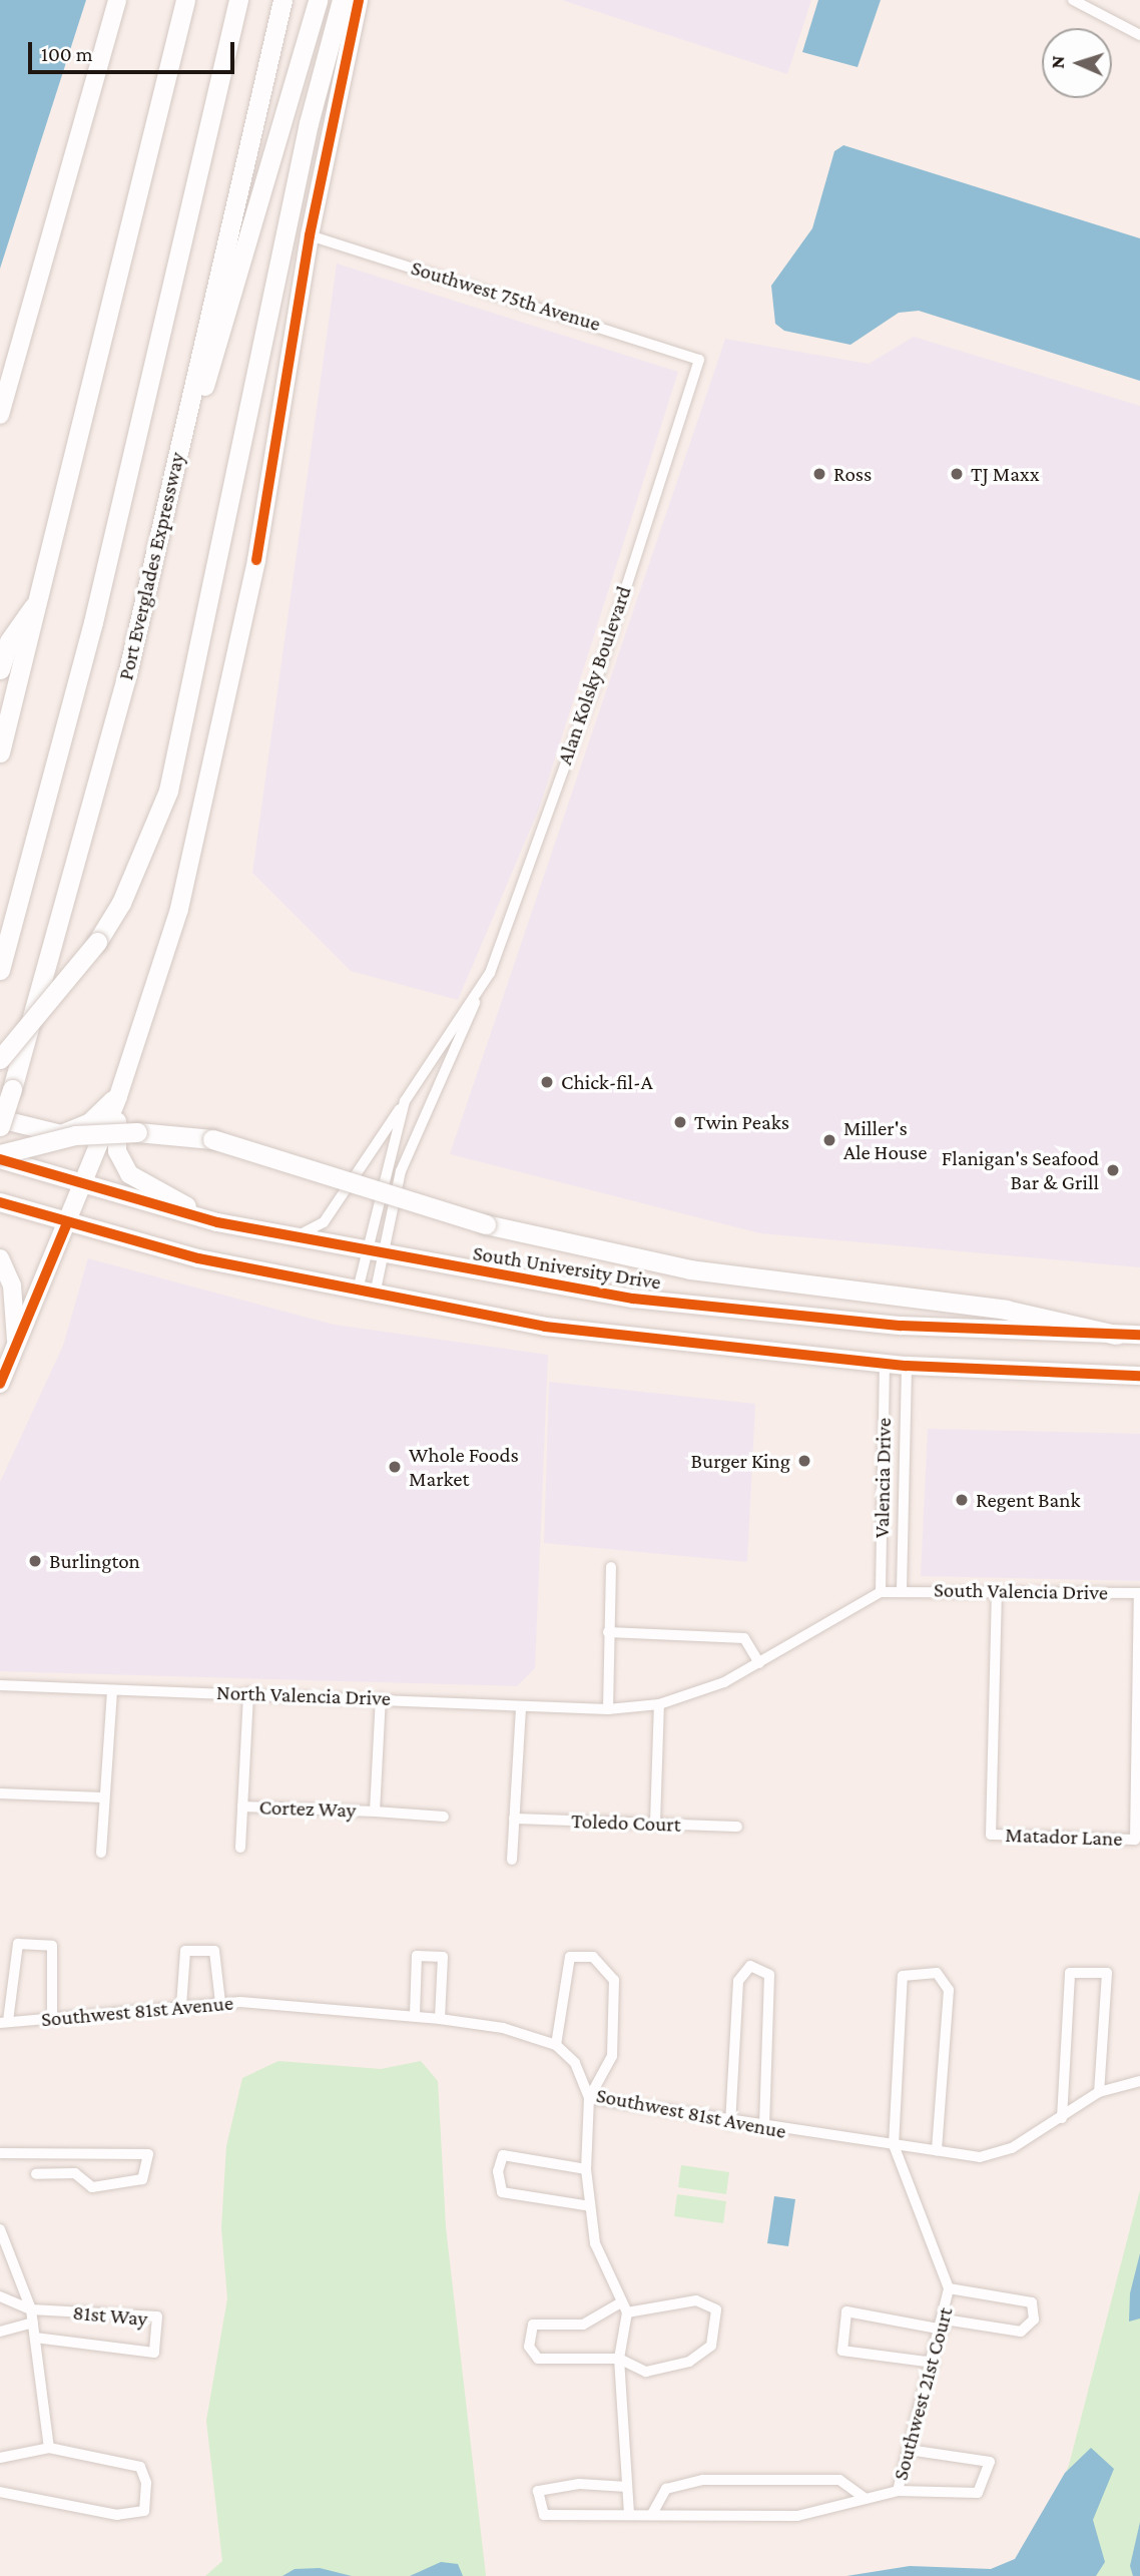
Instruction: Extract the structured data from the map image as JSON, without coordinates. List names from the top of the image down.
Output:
{
  "streets": {
    "highway": ["Port Everglades Expressway"],
    "main road": ["South University Drive"],
    "street": [
      "Southwest 75th Avenue",
      "Alan Kolsky Boulevard",
      "Valencia Drive",
      "South Valencia Drive",
      "North Valencia Drive",
      "Cortez Way",
      "Toledo Court",
      "Matador Lane",
      "Southwest 81st Avenue",
      "81st Way",
      "Southwest 21st Court"
    ]
  },
  "crossings": [
    ["Southwest 75th Avenue", "Alan Kolsky Boulevard"],
    ["Alan Kolsky Boulevard", "South University Drive"],
    ["Valencia Drive", "South Valencia Drive"],
    ["Valencia Drive", "North Valencia Drive"],
    ["South Valencia Drive", "North Valencia Drive"],
    ["South Valencia Drive", "Matador Lane"],
    ["North Valencia Drive", "Cortez Way"],
    ["Southwest 81st Avenue", "Southwest 21st Court"]
  ],
  "places": [
    "Ross",
    "TJ Maxx",
    "Chick-fil-A",
    "Twin Peaks",
    "Miller's Ale House",
    "Flanigan's Seafood Bar & Grill",
    "Burger King",
    "Whole Foods Market",
    "Regent Bank",
    "Burlington"
  ],
  "scale_bar": "100 m",
  "north": "left"
}
